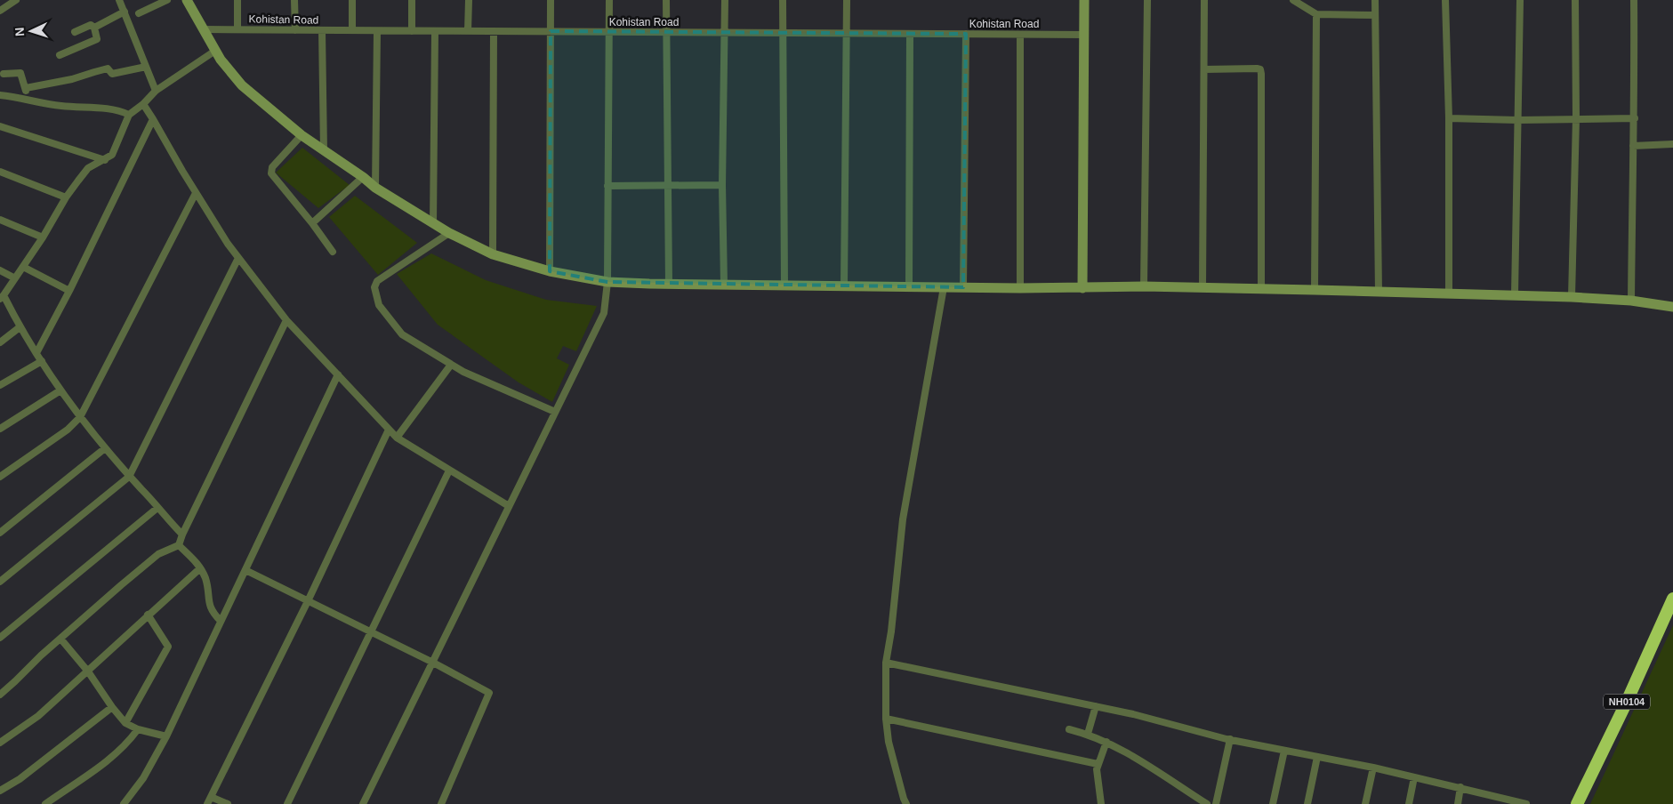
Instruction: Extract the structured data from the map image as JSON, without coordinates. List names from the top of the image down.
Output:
{
  "streets": {
    "highway": ["NH0104"],
    "street": ["Kohistan Road"]
  },
  "north": "left"
}
